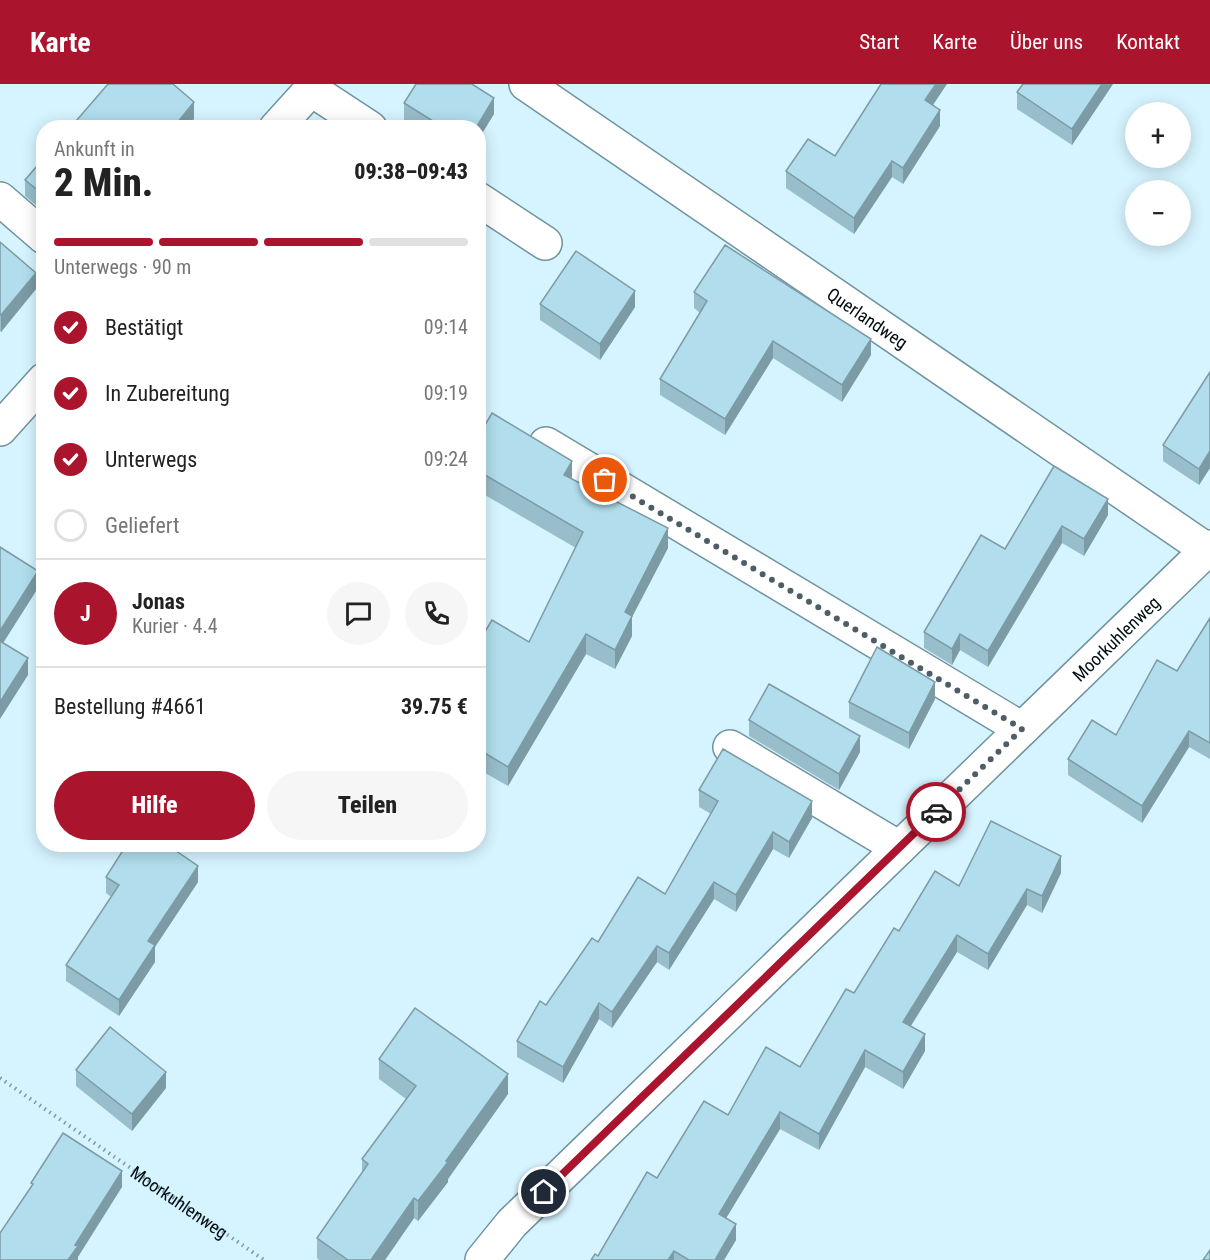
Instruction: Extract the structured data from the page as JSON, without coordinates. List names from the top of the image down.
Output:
{
  "streets": {
    "street": ["Querlandweg", "Moorkuhlenweg"]
  },
  "crossings": [
    ["Querlandweg", "Moorkuhlenweg"]
  ],
  "page": {
    "header": "Karte",
    "nav": [
      "Start",
      "Karte",
      "Über uns",
      "Kontakt"
    ],
    "map_buttons": ["+", "−"],
    "heading": ["2 Min.", "Ankunft in", "09:38–09:43"],
    "panel": [
      "Jonas",
      "Kurier · 4.4",
      "Bestellung #4661",
      "39.75 €"
    ],
    "bar": "Unterwegs · 90 m",
    "list": [
      ["Bestätigt", "09:14"],
      ["In Zubereitung", "09:19"],
      ["Unterwegs", "09:24"],
      "Geliefert"
    ],
    "round": "J",
    "buttons": ["Hilfe", "Teilen"]
  }
}
